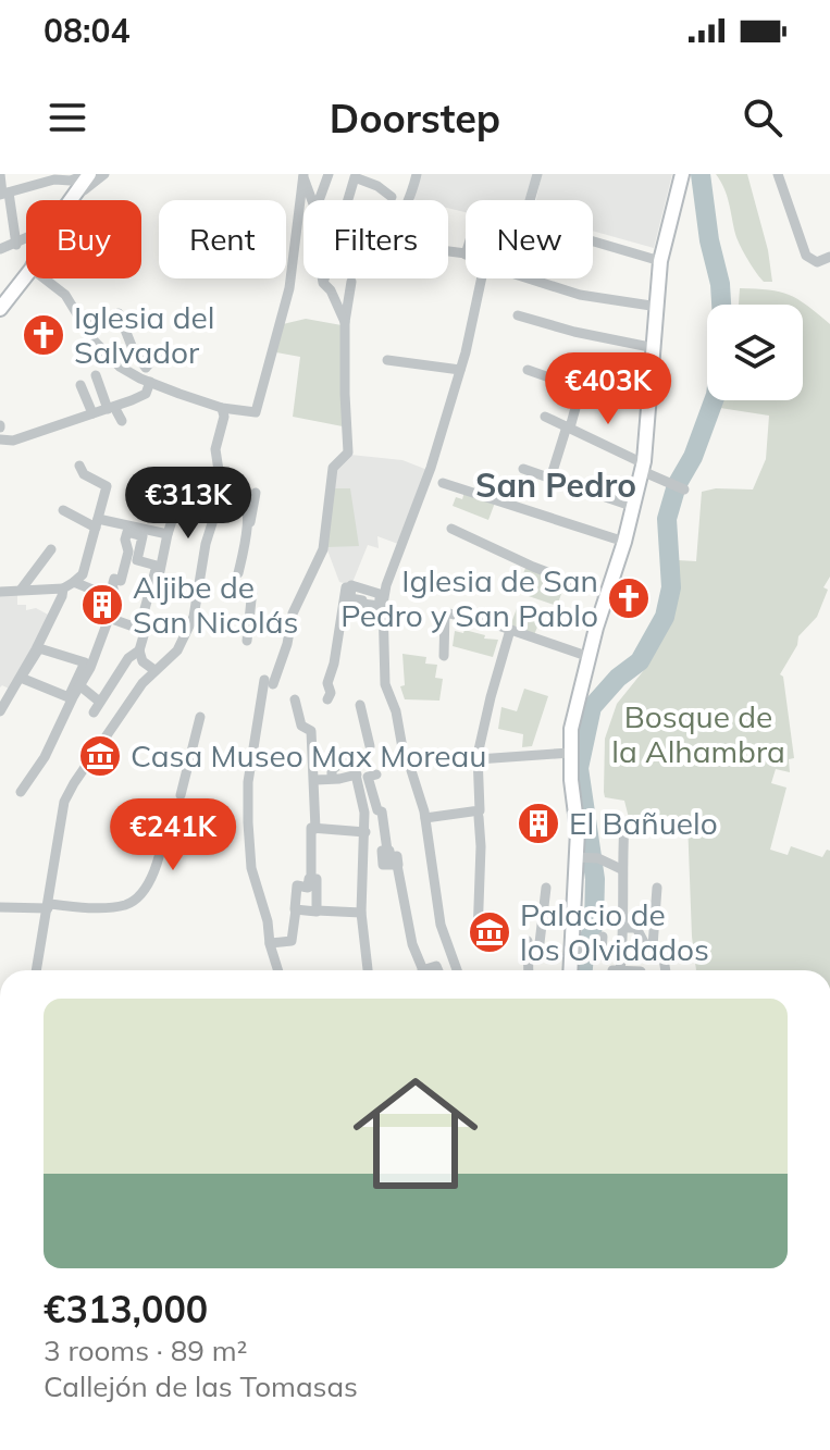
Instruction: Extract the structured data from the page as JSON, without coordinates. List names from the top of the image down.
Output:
{
  "districts": ["San Pedro"],
  "parks": ["Bosque de la Alhambra"],
  "places": {
    "church": ["Iglesia del Salvador", "Iglesia de San Pedro y San Pablo"],
    "building": ["Aljibe de San Nicolás", "El Bañuelo"],
    "museum": ["Casa Museo Max Moreau", "Palacio de los Olvidados"]
  },
  "page": {
    "status": "08:04",
    "header": "Doorstep",
    "chip": [
      "Buy",
      "Rent",
      "Filters",
      "New"
    ],
    "price": ["€403K", "€313K", "€241K"],
    "list": [
      {
        "name": "€313,000",
        "note": "3 rooms · 89 m² · Callejón de las Tomasas"
      }
    ]
  }
}
